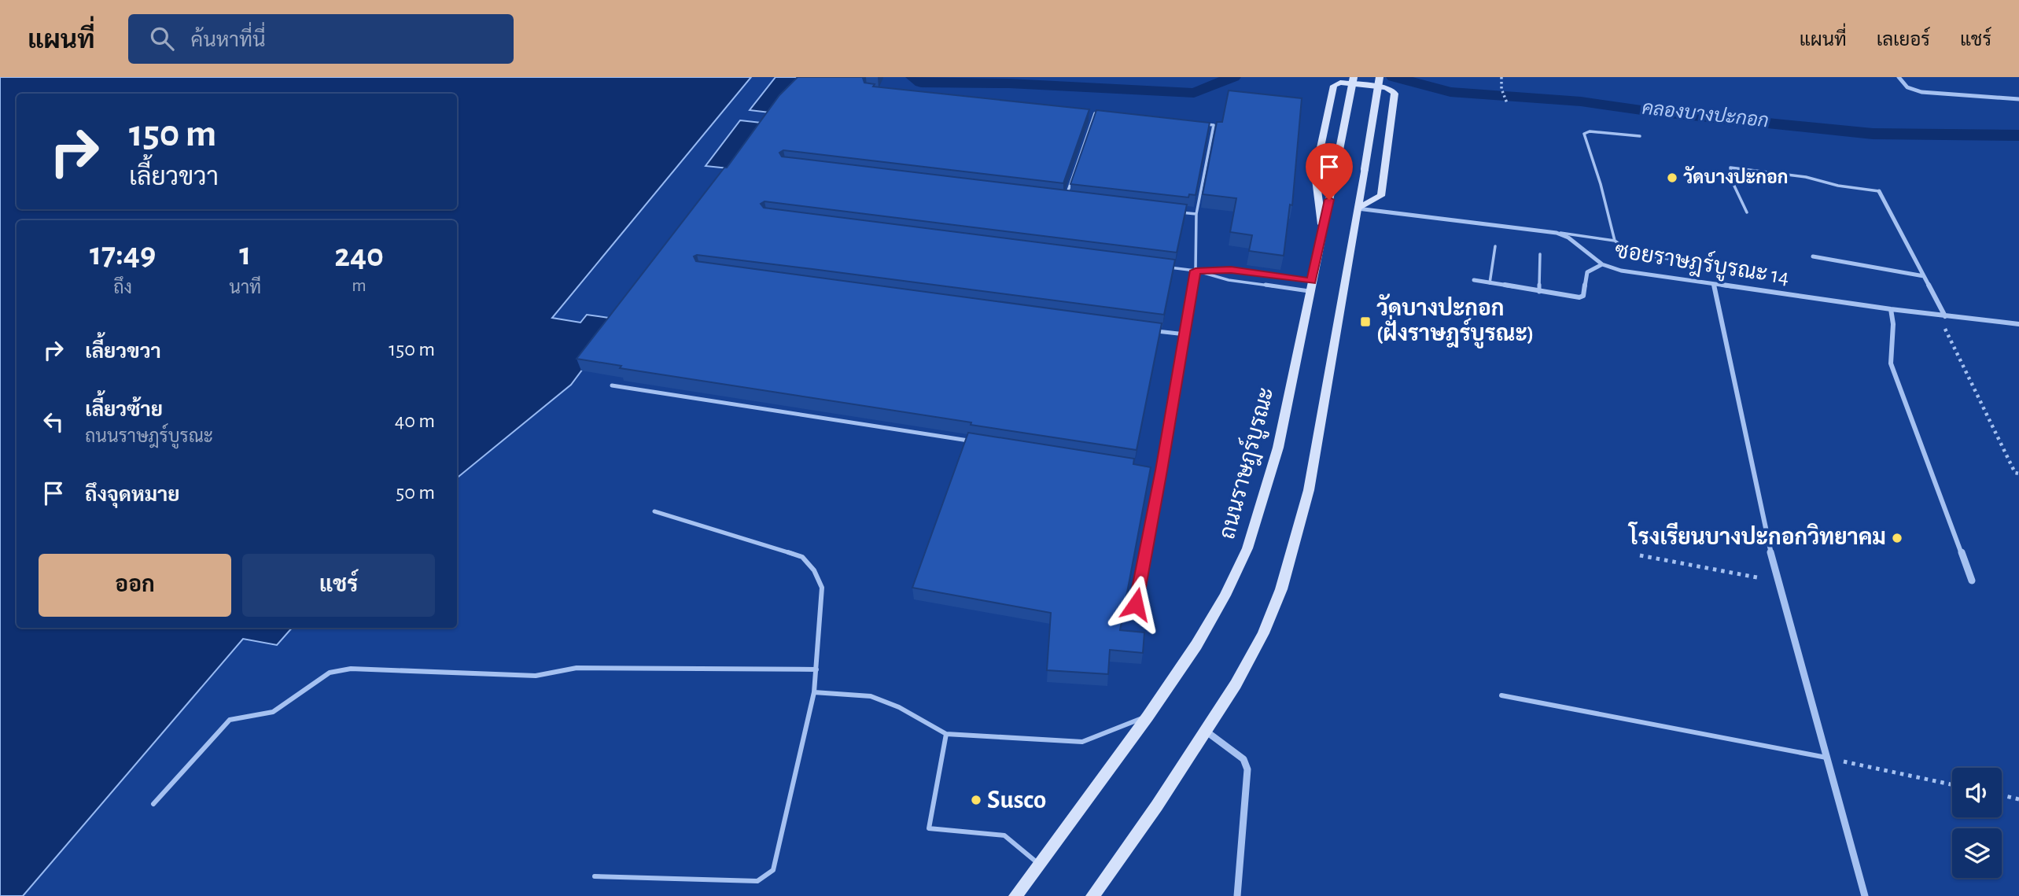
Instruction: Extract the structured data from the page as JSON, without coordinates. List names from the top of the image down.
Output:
{
  "streets": {
    "main road": ["ถนนราษฎร์บูรณะ"],
    "street": ["ซอยราษฎร์บูรณะ 14"]
  },
  "water": ["คลองบางปะกอก"],
  "places": {
    "other": ["วัดบางปะกอก", "โรงเรียนบางปะกอกวิทยาคม", "Susco"],
    "transit": ["วัดบางปะกอก (ฝั่งราษฎร์บูรณะ)"]
  },
  "page": {
    "header": "แผนที่",
    "search": "ค้นหาที่นี่",
    "nav": ["แผนที่", "เลเยอร์", "แชร์"],
    "turn": ["150 m", "เลี้ยวขวา"],
    "eta": [
      "17:49",
      "ถึง",
      "1",
      "นาที",
      "240",
      "m"
    ],
    "list": [
      {
        "name": "เลี้ยวขวา",
        "value": "150 m"
      },
      {
        "name": "เลี้ยวซ้าย",
        "note": "ถนนราษฎร์บูรณะ",
        "value": "40 m"
      },
      {
        "name": "ถึงจุดหมาย",
        "value": "50 m"
      }
    ],
    "buttons": ["ออก", "แชร์"]
  }
}
